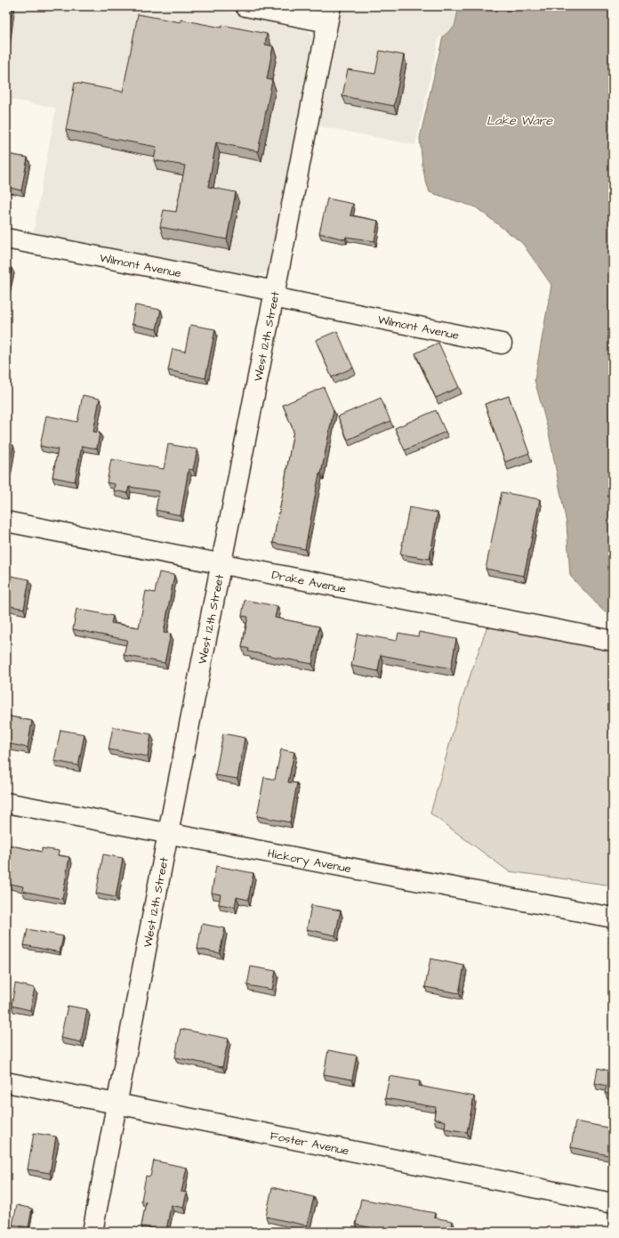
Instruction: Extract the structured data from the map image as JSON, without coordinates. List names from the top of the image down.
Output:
{
  "streets": {
    "street": [
      "Wilmont Avenue",
      "West 12th Street",
      "Drake Avenue",
      "Hickory Avenue",
      "Foster Avenue"
    ]
  },
  "crossings": [
    ["Wilmont Avenue", "West 12th Street"],
    ["West 12th Street", "Drake Avenue"],
    ["West 12th Street", "Hickory Avenue"],
    ["West 12th Street", "Foster Avenue"]
  ],
  "water": ["Lake Ware"]
}
